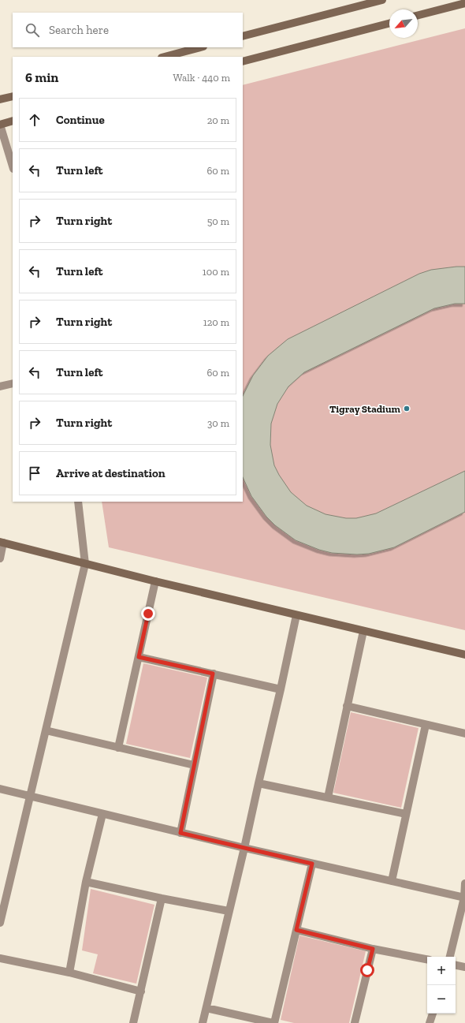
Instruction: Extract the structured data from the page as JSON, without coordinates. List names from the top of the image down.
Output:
{
  "places": ["Tigray Stadium"],
  "north": "bottom left",
  "page": {
    "search": "Search here",
    "heading": ["6 min", "Walk · 440 m"],
    "list": [
      ["Continue", "20 m"],
      ["Turn left", "60 m"],
      ["Turn right", "50 m"],
      ["Turn left", "100 m"],
      ["Turn right", "120 m"],
      ["Turn left", "60 m"],
      ["Turn right", "30 m"],
      "Arrive at destination"
    ],
    "map_buttons": ["+", "−"]
  }
}
